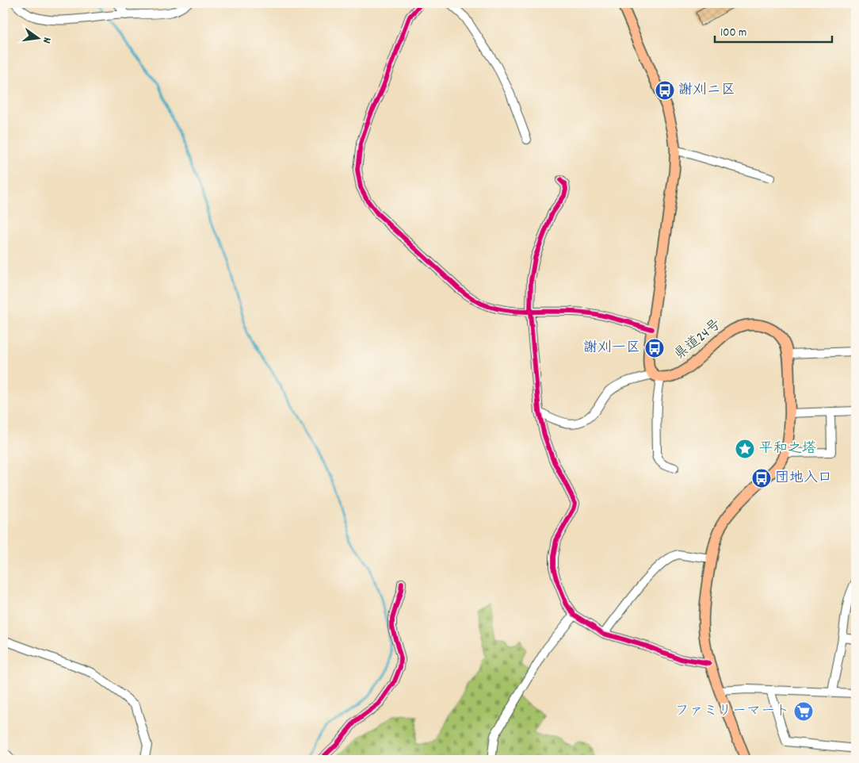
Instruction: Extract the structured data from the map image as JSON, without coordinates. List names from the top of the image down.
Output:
{
  "streets": {
    "main road": ["県道24号"]
  },
  "places": {
    "bus stop": ["謝刈ニ区", "謝刈一区", "団地入口"],
    "place": ["平和之塔"],
    "supermarket": ["ファミリーマート"]
  },
  "scale_bar": "100 m",
  "north": "right"
}
